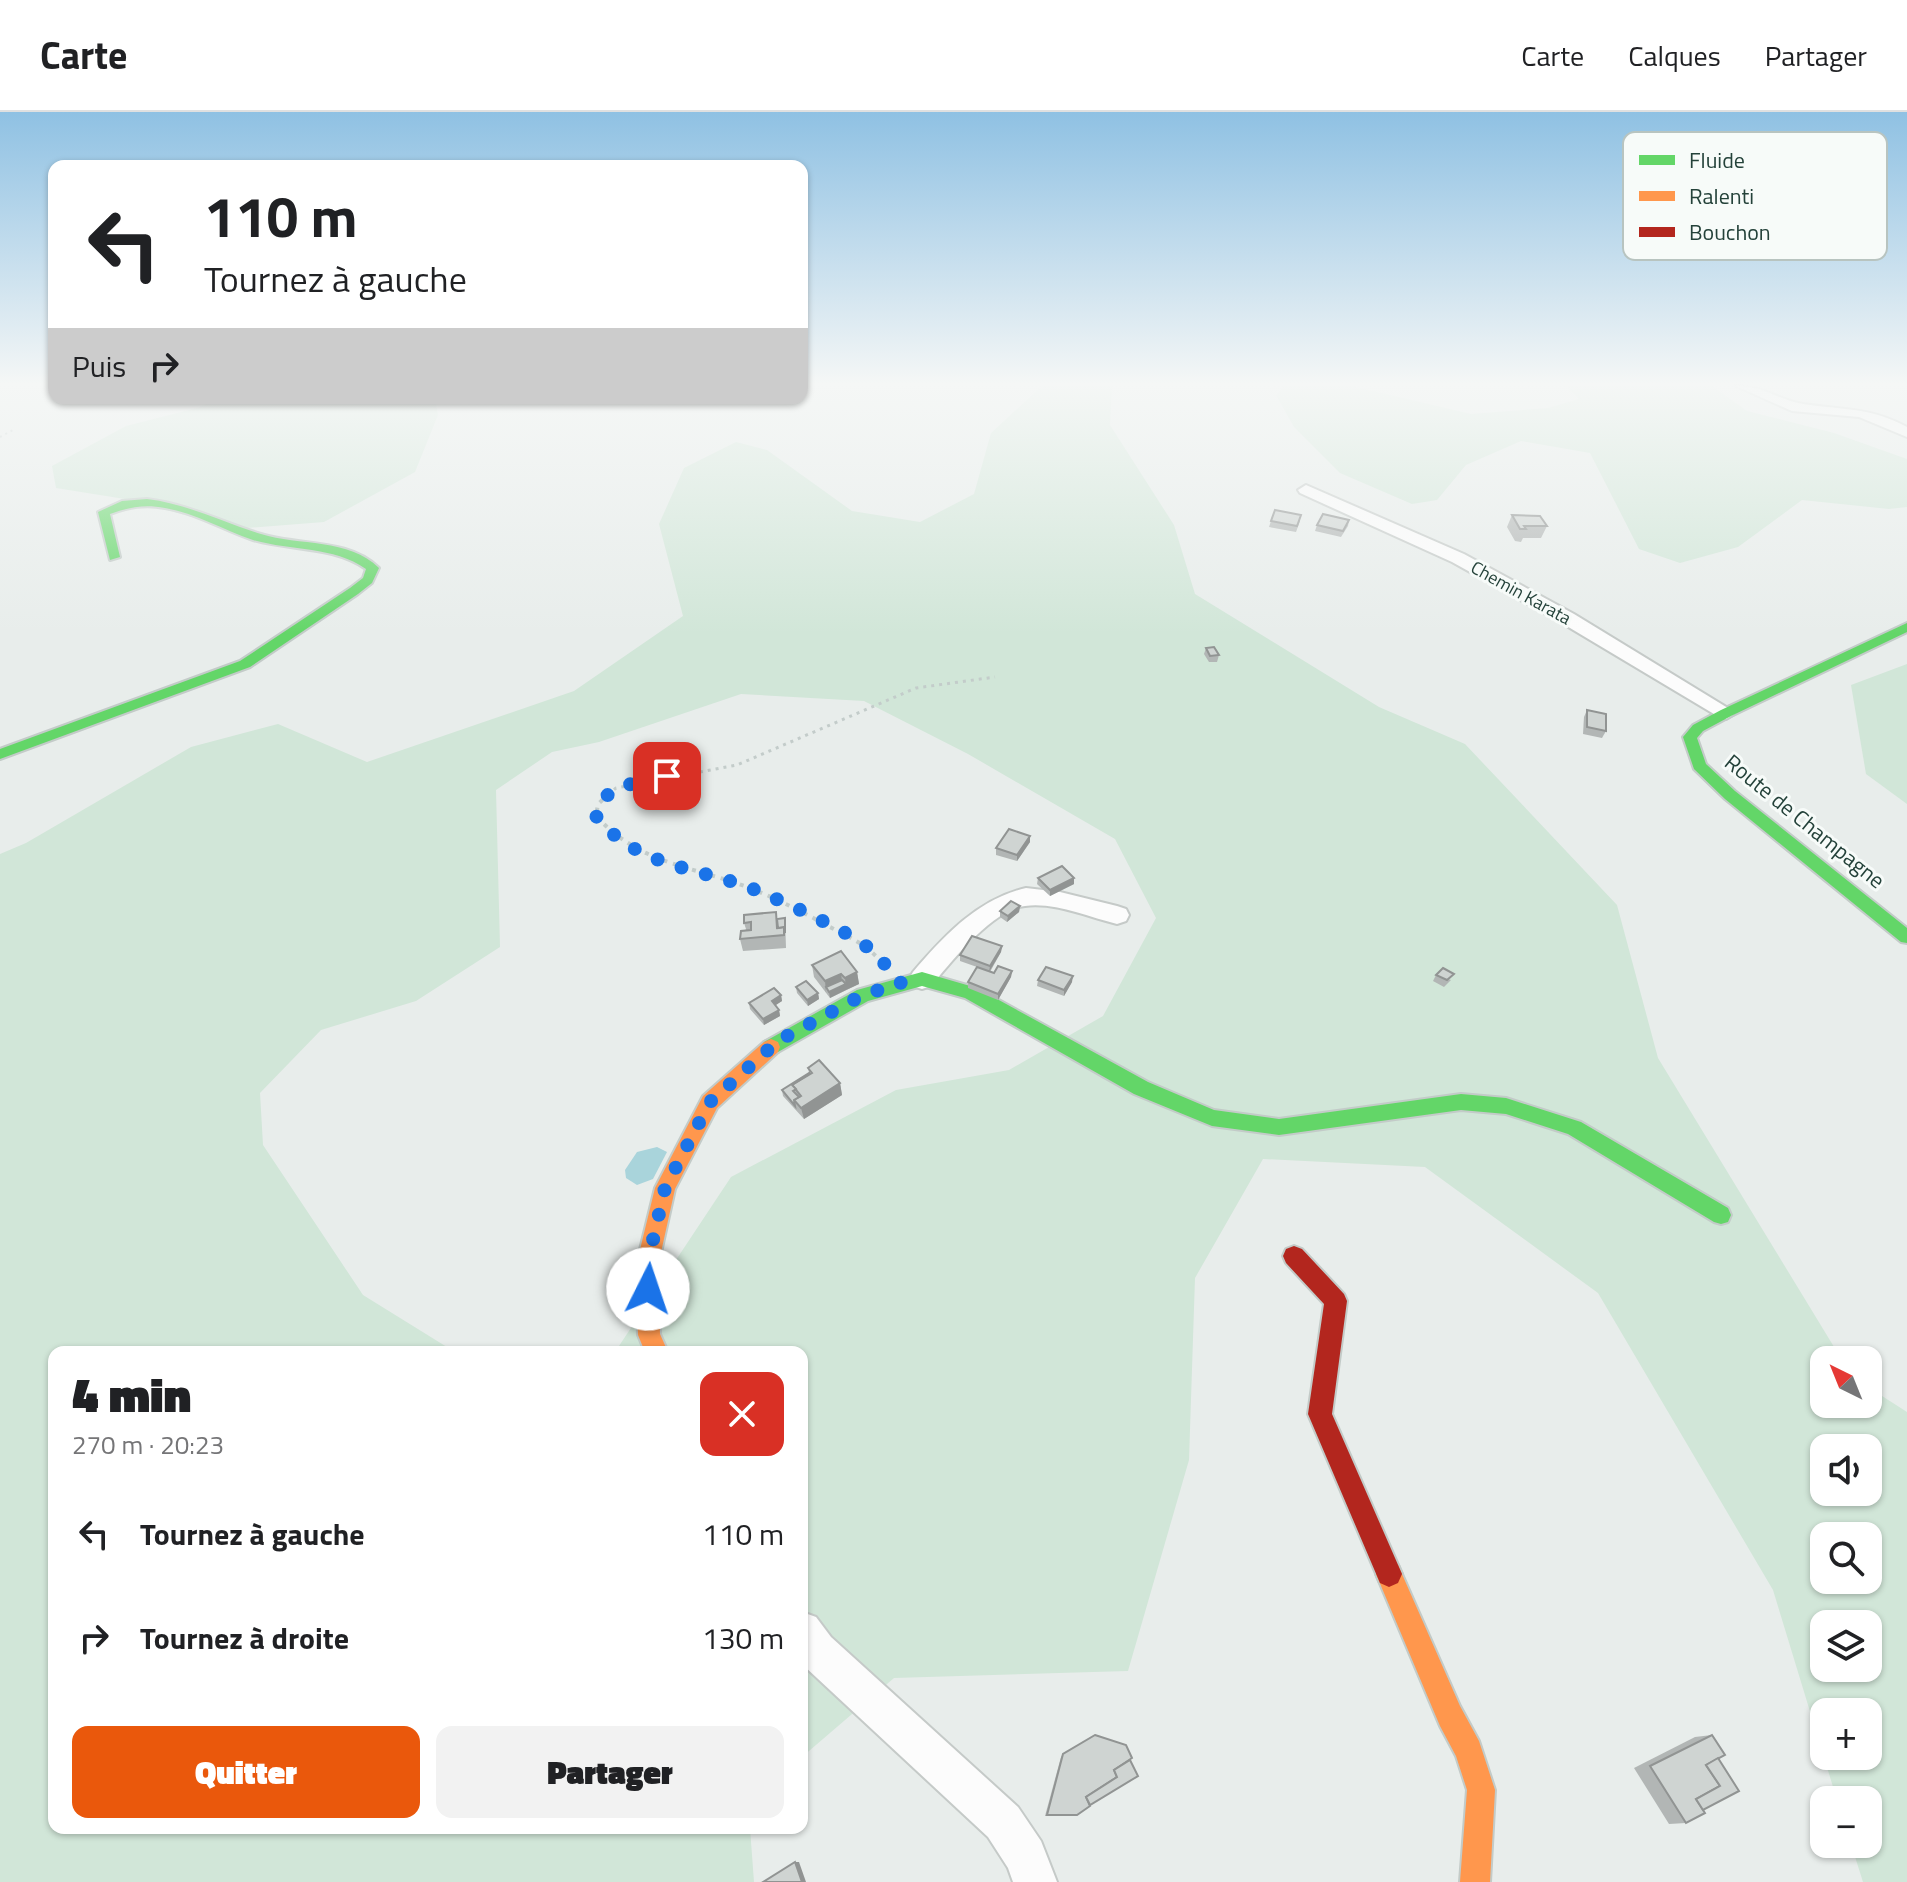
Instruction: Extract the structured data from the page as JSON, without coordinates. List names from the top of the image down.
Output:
{
  "streets": {
    "street": ["Chemin Karata", "Route de Champagne"]
  },
  "crossings": [
    ["Chemin Karata", "Route de Champagne"]
  ],
  "legend": ["Fluide", "Ralenti", "Bouchon"],
  "north": "top left",
  "page": {
    "header": "Carte",
    "nav": ["Carte", "Calques", "Partager"],
    "turn": ["110 m", "Tournez à gauche"],
    "then": "Puis",
    "map_buttons": ["+", "−"],
    "heading": ["4 min", "270 m · 20:23"],
    "list": [
      {
        "name": "Tournez à gauche",
        "value": "110 m"
      },
      {
        "name": "Tournez à droite",
        "value": "130 m"
      }
    ],
    "buttons": ["Quitter", "Partager"]
  }
}
